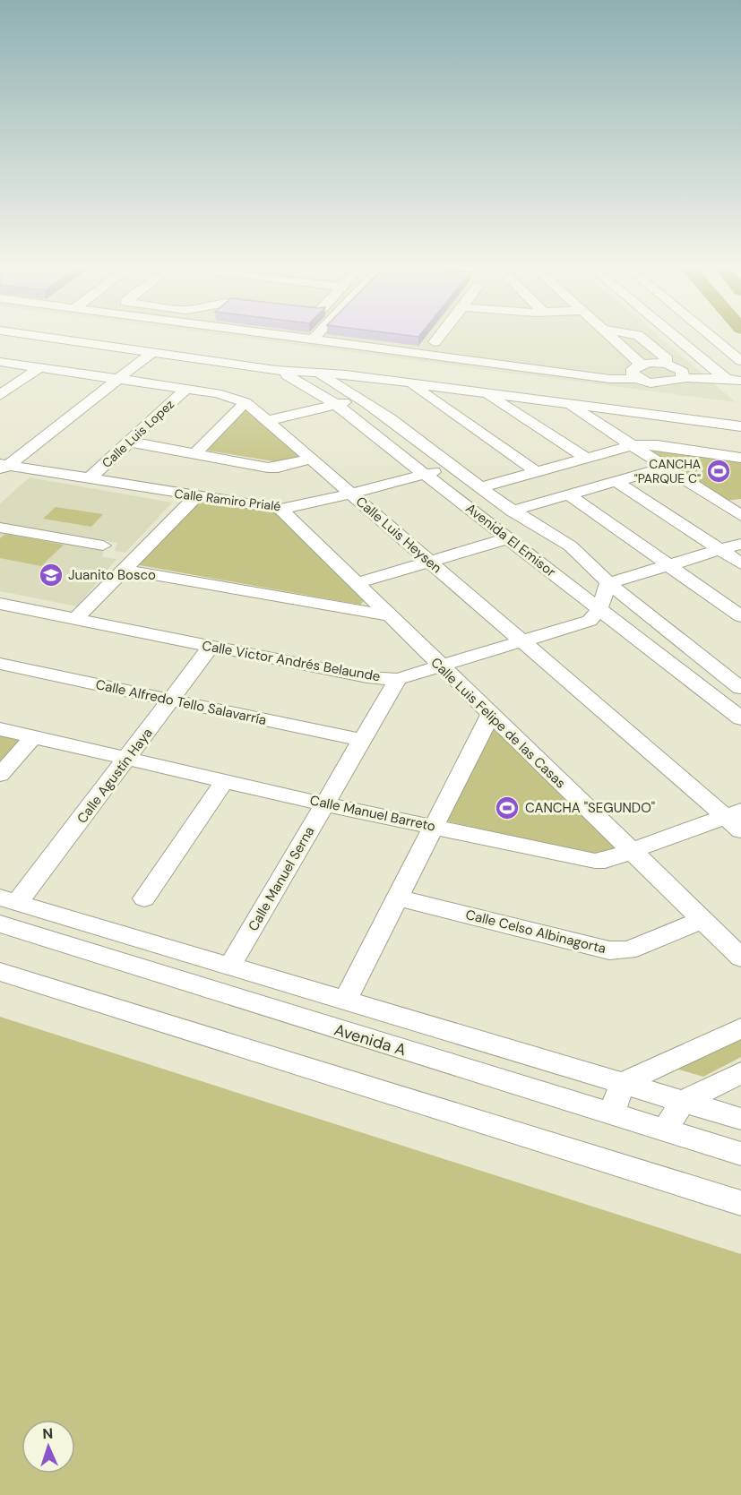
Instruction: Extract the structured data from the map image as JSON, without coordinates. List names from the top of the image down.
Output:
{
  "streets": {
    "street": [
      "Calle Luis Lopez",
      "Calle Ramiro Prialé",
      "Calle Luis Heysen",
      "Avenida El Emisor",
      "Calle Victor Andrés Belaunde",
      "Calle Alfredo Tello Salavarría",
      "Calle Luis Felipe de las Casas",
      "Calle Agustín Haya",
      "Calle Manuel Barreto",
      "Calle Manuel Serna",
      "Calle Celso Albinagorta",
      "Avenida A"
    ]
  },
  "crossings": [
    ["Calle Luis Lopez", "Calle Ramiro Prialé"],
    ["Calle Luis Lopez", "Calle Luis Heysen"],
    ["Calle Ramiro Prialé", "Calle Luis Heysen"],
    ["Calle Ramiro Prialé", "Avenida El Emisor"],
    ["Calle Ramiro Prialé", "Calle Luis Felipe de las Casas"],
    ["Calle Luis Heysen", "Calle Victor Andrés Belaunde"],
    ["Calle Luis Heysen", "Calle Manuel Barreto"],
    ["Avenida El Emisor", "Calle Victor Andrés Belaunde"],
    ["Calle Victor Andrés Belaunde", "Calle Luis Felipe de las Casas"],
    ["Calle Victor Andrés Belaunde", "Calle Agustín Haya"],
    ["Calle Victor Andrés Belaunde", "Calle Manuel Serna"],
    ["Calle Alfredo Tello Salavarría", "Calle Agustín Haya"],
    ["Calle Alfredo Tello Salavarría", "Calle Manuel Serna"],
    ["Calle Luis Felipe de las Casas", "Calle Manuel Barreto"],
    ["Calle Luis Felipe de las Casas", "Calle Celso Albinagorta"],
    ["Calle Agustín Haya", "Calle Manuel Barreto"],
    ["Calle Manuel Barreto", "Calle Manuel Serna"]
  ],
  "places": {
    "sports": ["CANCHA \"PARQUE C\"", "CANCHA \"SEGUNDO\""],
    "school or university": ["Juanito Bosco"]
  },
  "north": "top"
}
